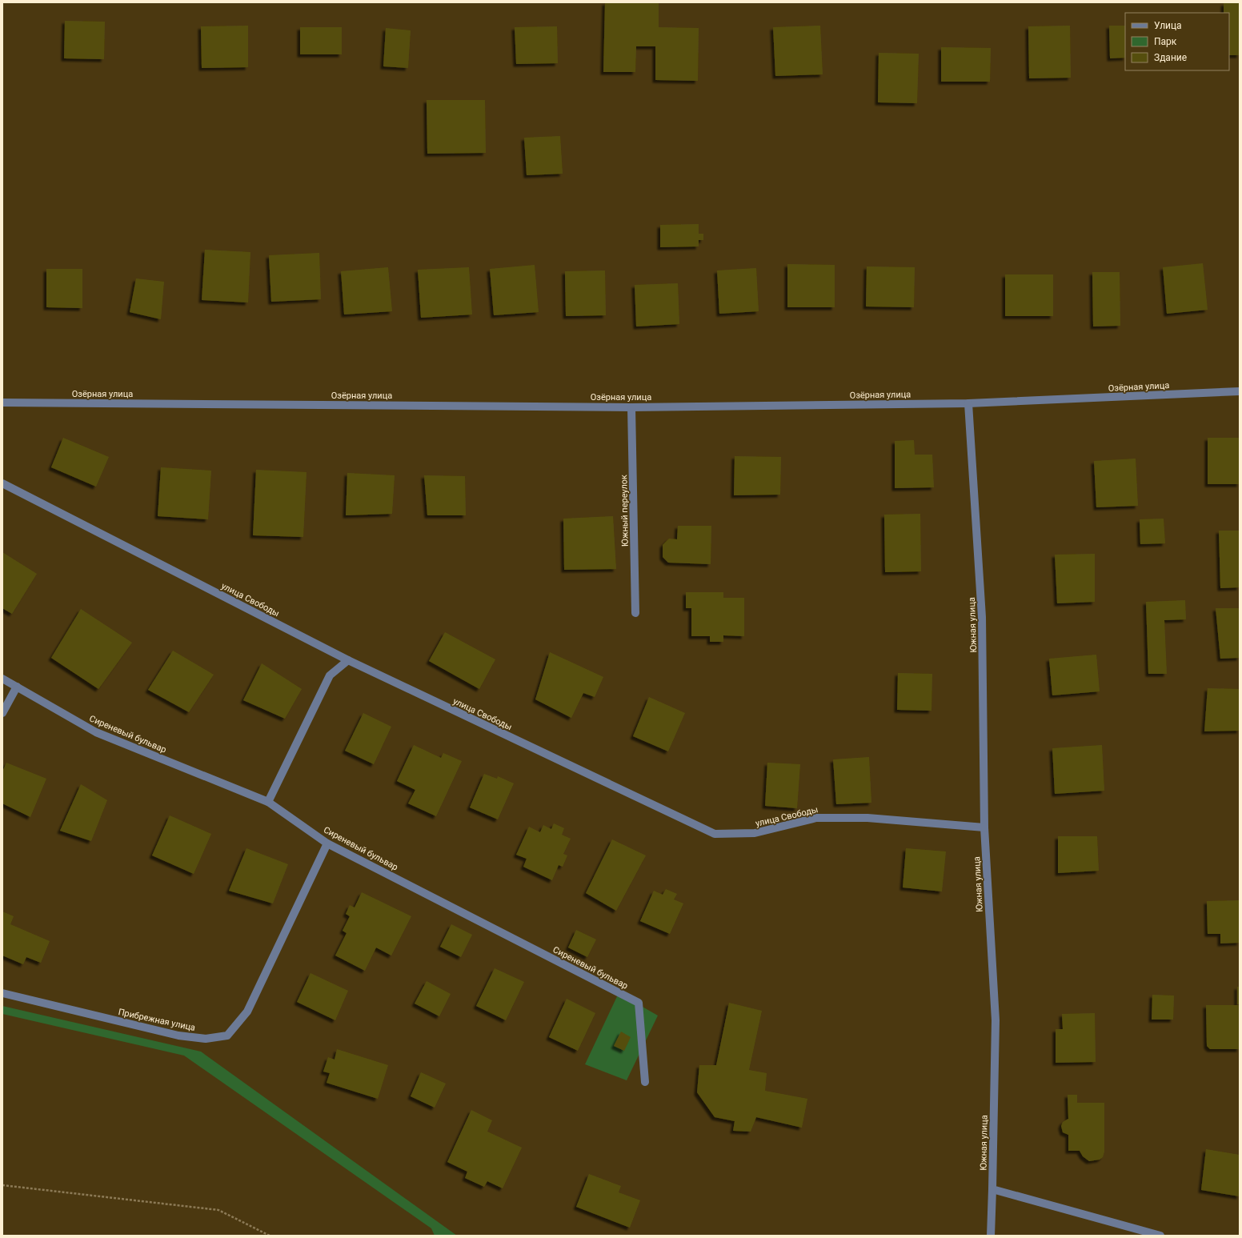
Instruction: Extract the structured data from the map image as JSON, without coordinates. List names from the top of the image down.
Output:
{
  "streets": {
    "street": [
      "Озёрная улица",
      "Южный переулок",
      "улица Свободы",
      "Южная улица",
      "Сиреневый бульвар",
      "Прибрежная улица"
    ]
  },
  "crossings": [
    ["Озёрная улица", "Южный переулок"],
    ["Озёрная улица", "Южная улица"],
    ["улица Свободы", "Южная улица"],
    ["Сиреневый бульвар", "Прибрежная улица"]
  ],
  "legend": ["Улица", "Парк", "Здание"]
}
